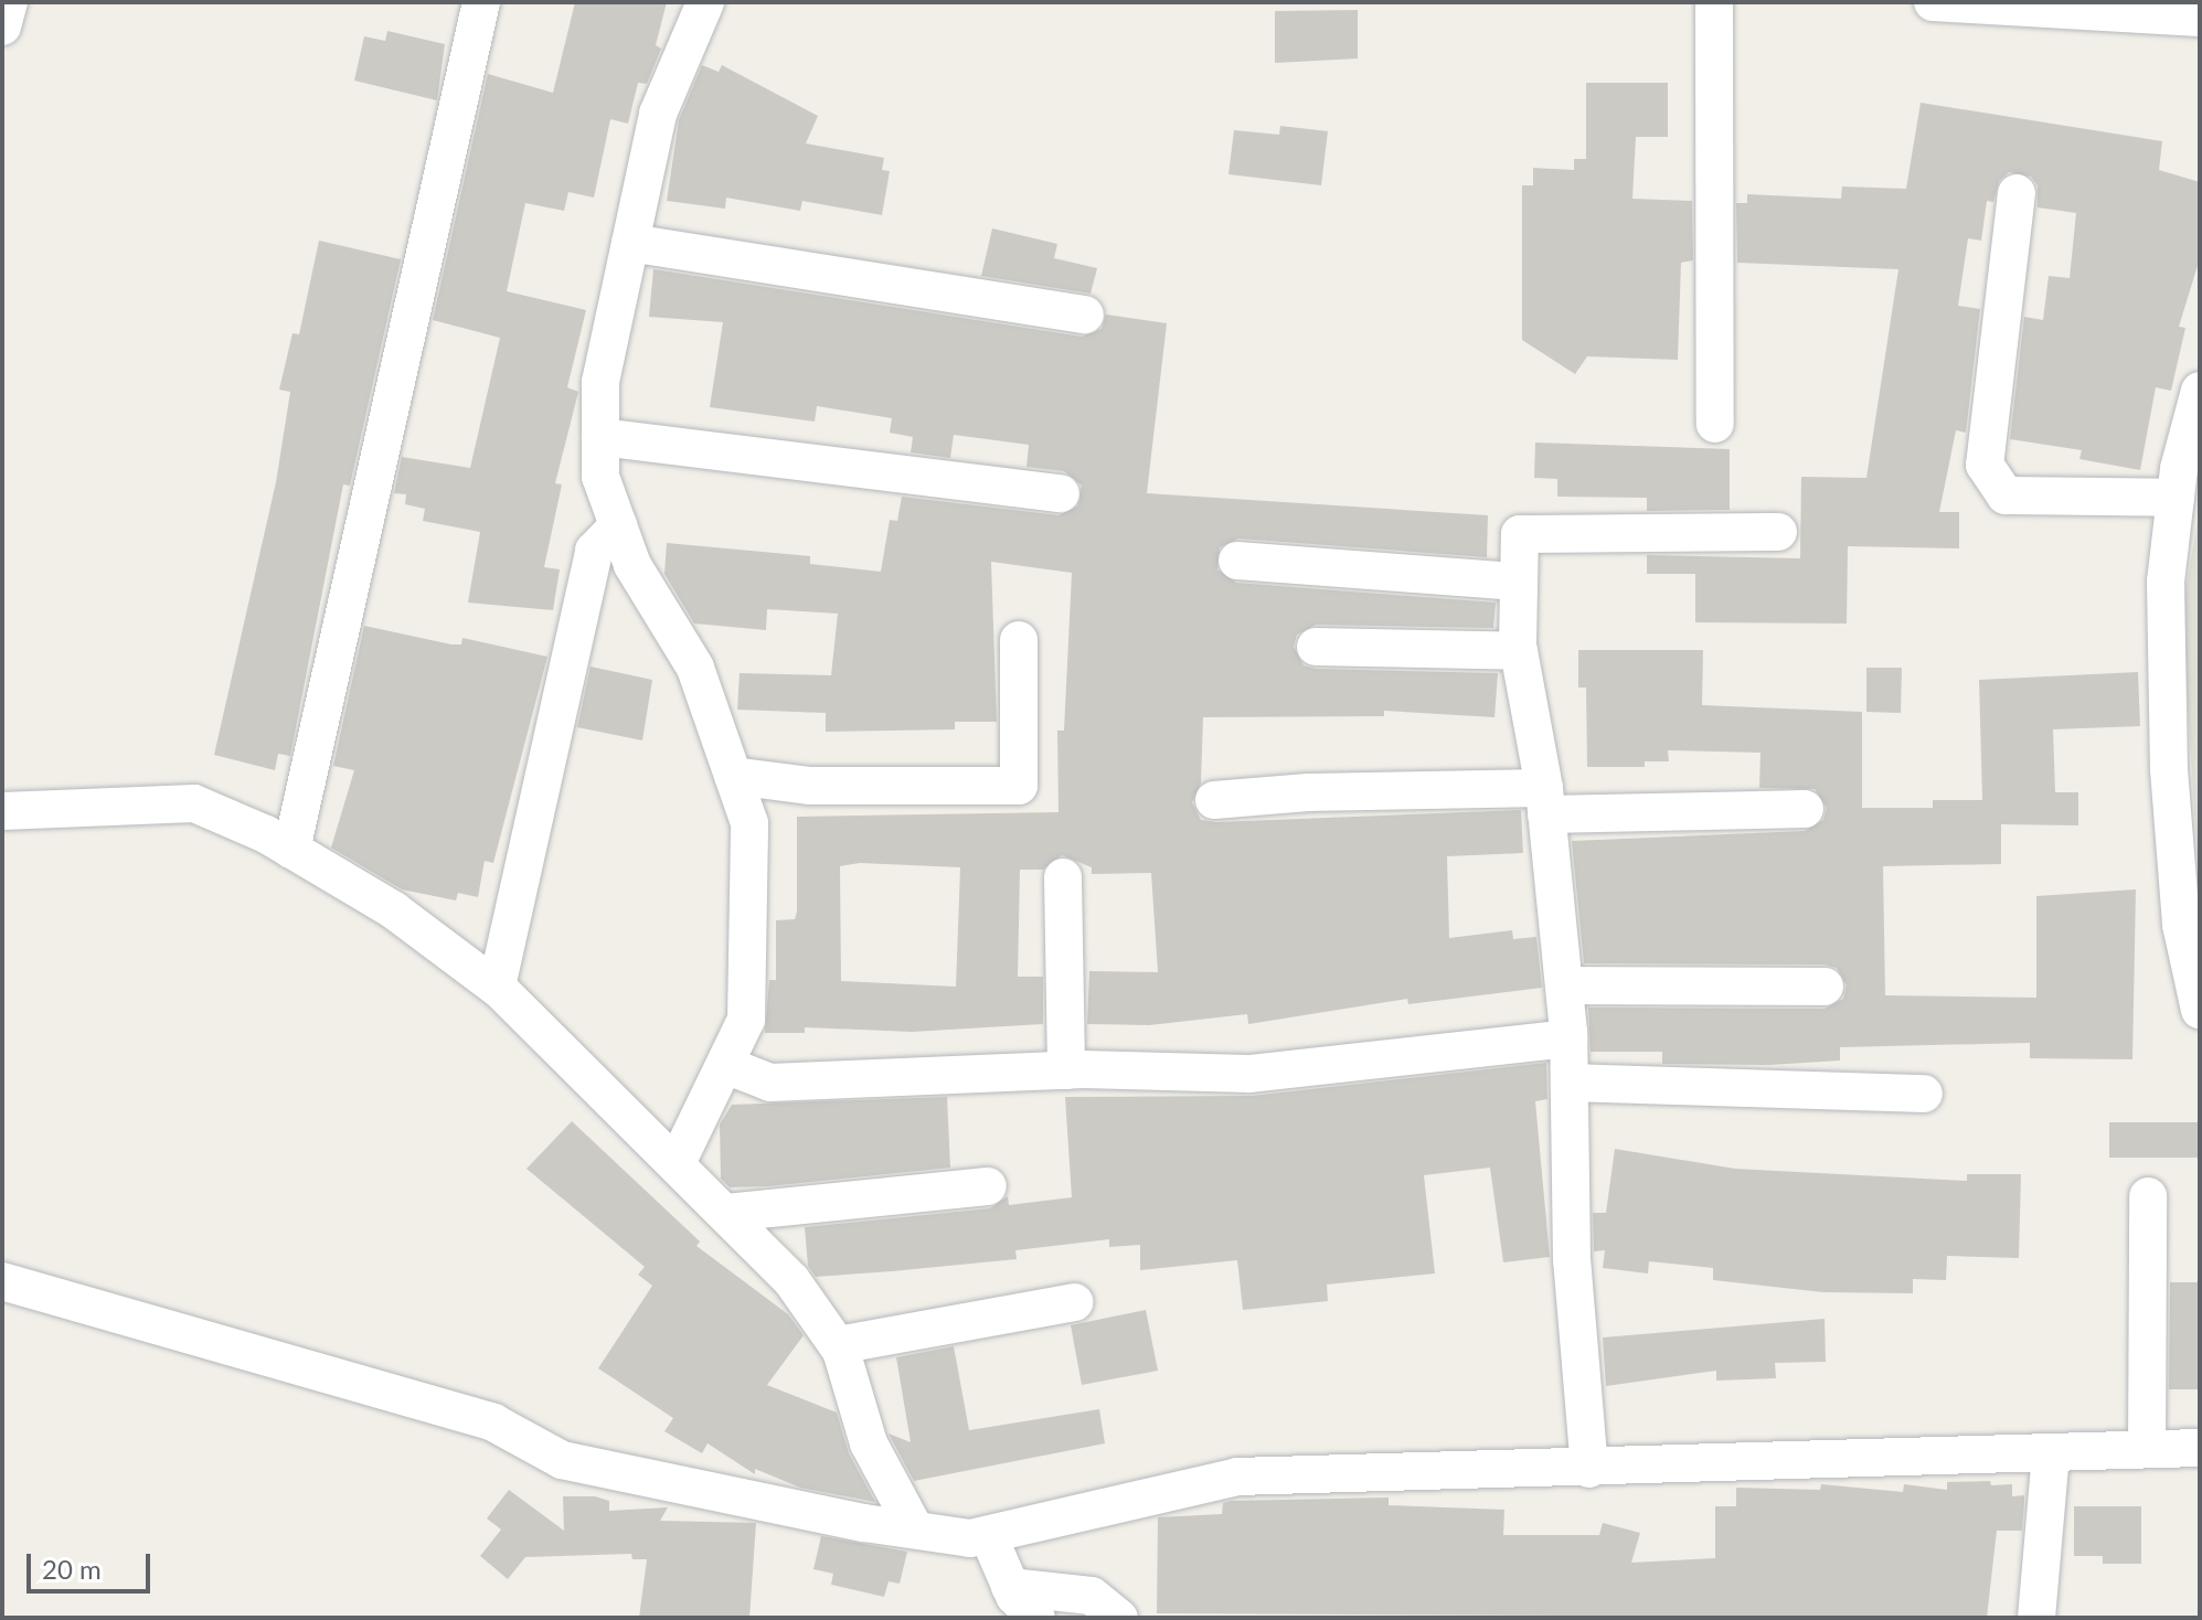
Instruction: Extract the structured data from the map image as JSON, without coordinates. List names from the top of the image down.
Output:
{
  "scale_bar": "20 m"
}
